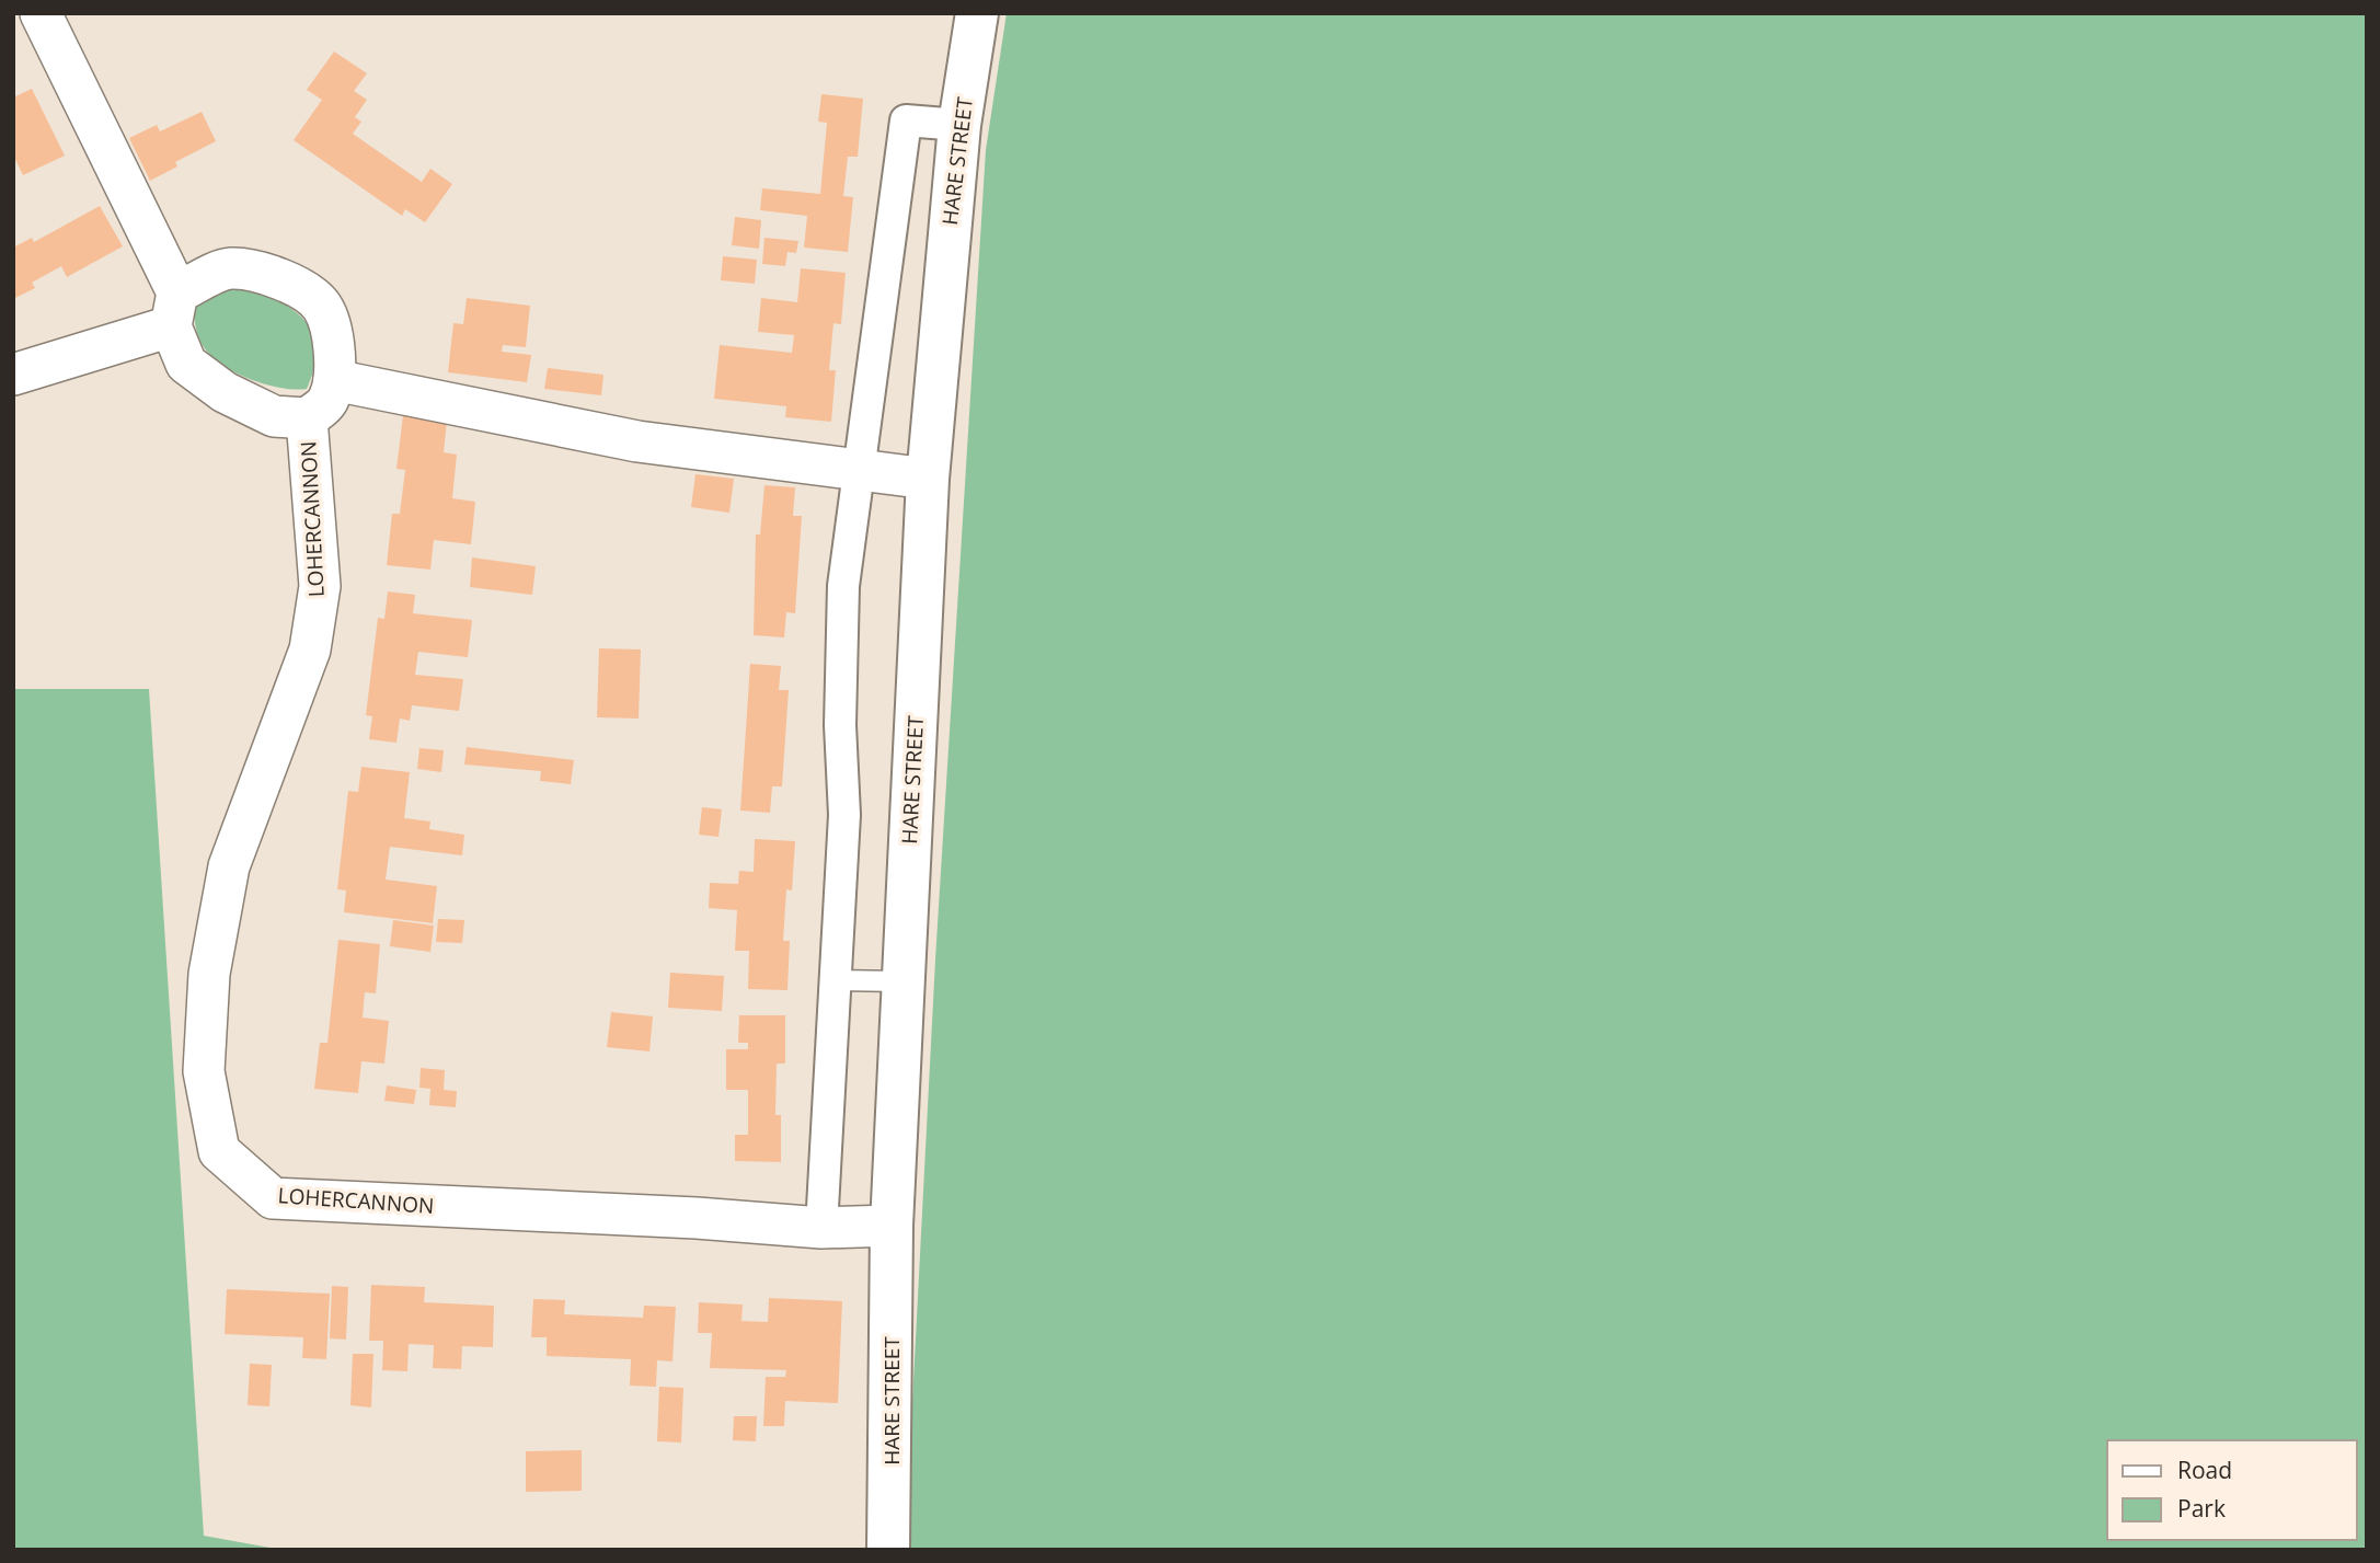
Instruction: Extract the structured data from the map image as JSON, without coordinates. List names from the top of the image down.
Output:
{
  "streets": {
    "street": ["HARE STREET", "LOHERCANNON"]
  },
  "crossings": [
    ["HARE STREET", "LOHERCANNON"]
  ],
  "legend": ["Road", "Park"]
}
